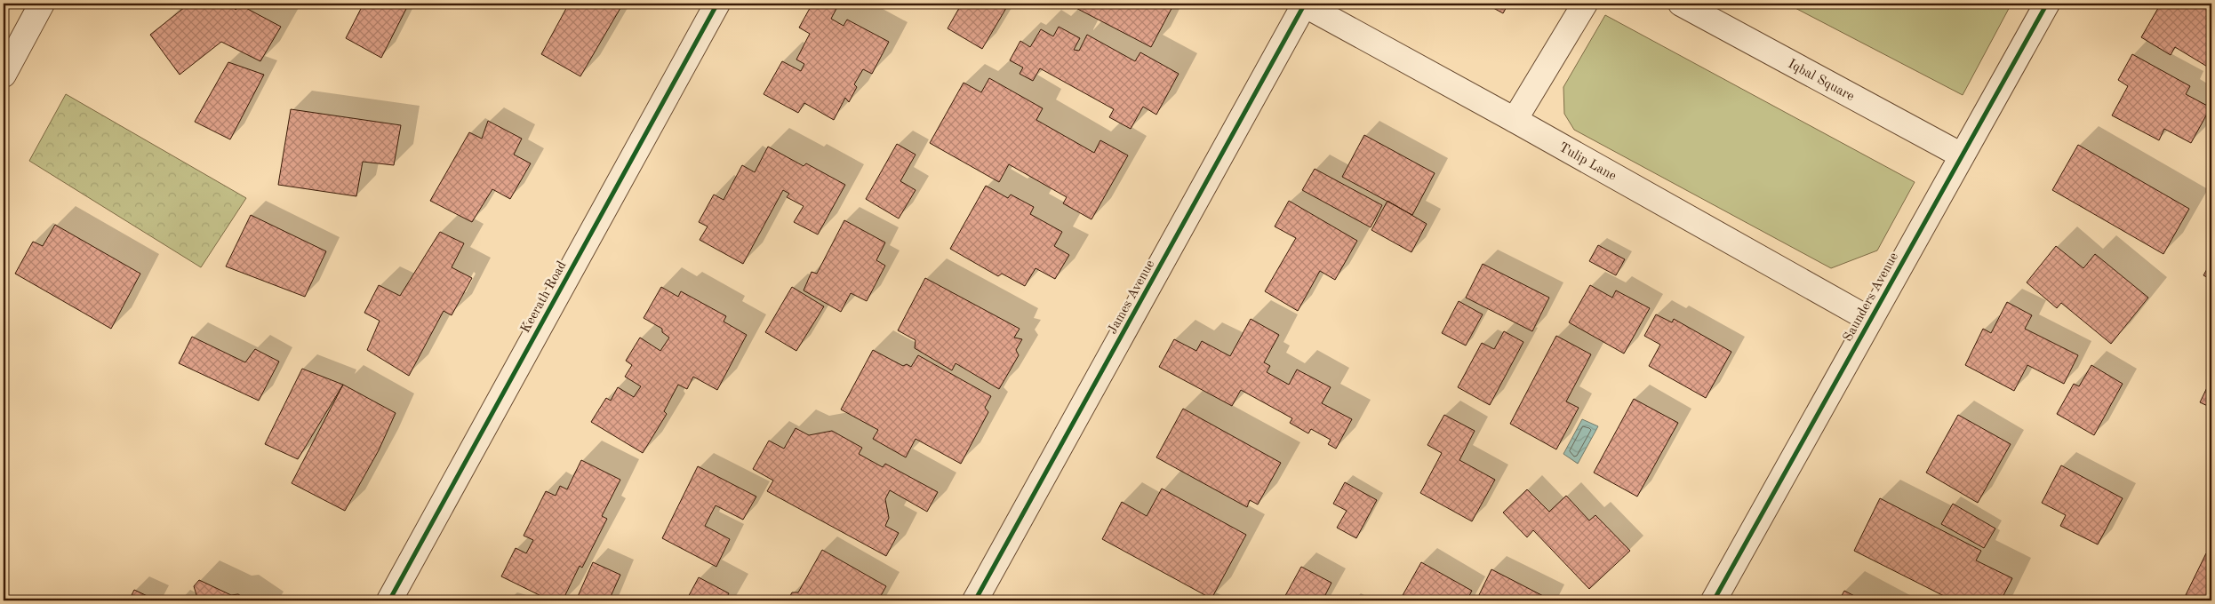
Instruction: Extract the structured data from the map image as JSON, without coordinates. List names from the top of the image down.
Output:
{
  "streets": {
    "street": [
      "Iqbal Square",
      "Tulip Lane",
      "Keerath Road",
      "James Avenue",
      "Saunders Avenue"
    ]
  },
  "crossings": [
    ["Iqbal Square", "Saunders Avenue"],
    ["Tulip Lane", "James Avenue"],
    ["Tulip Lane", "Saunders Avenue"]
  ]
}
